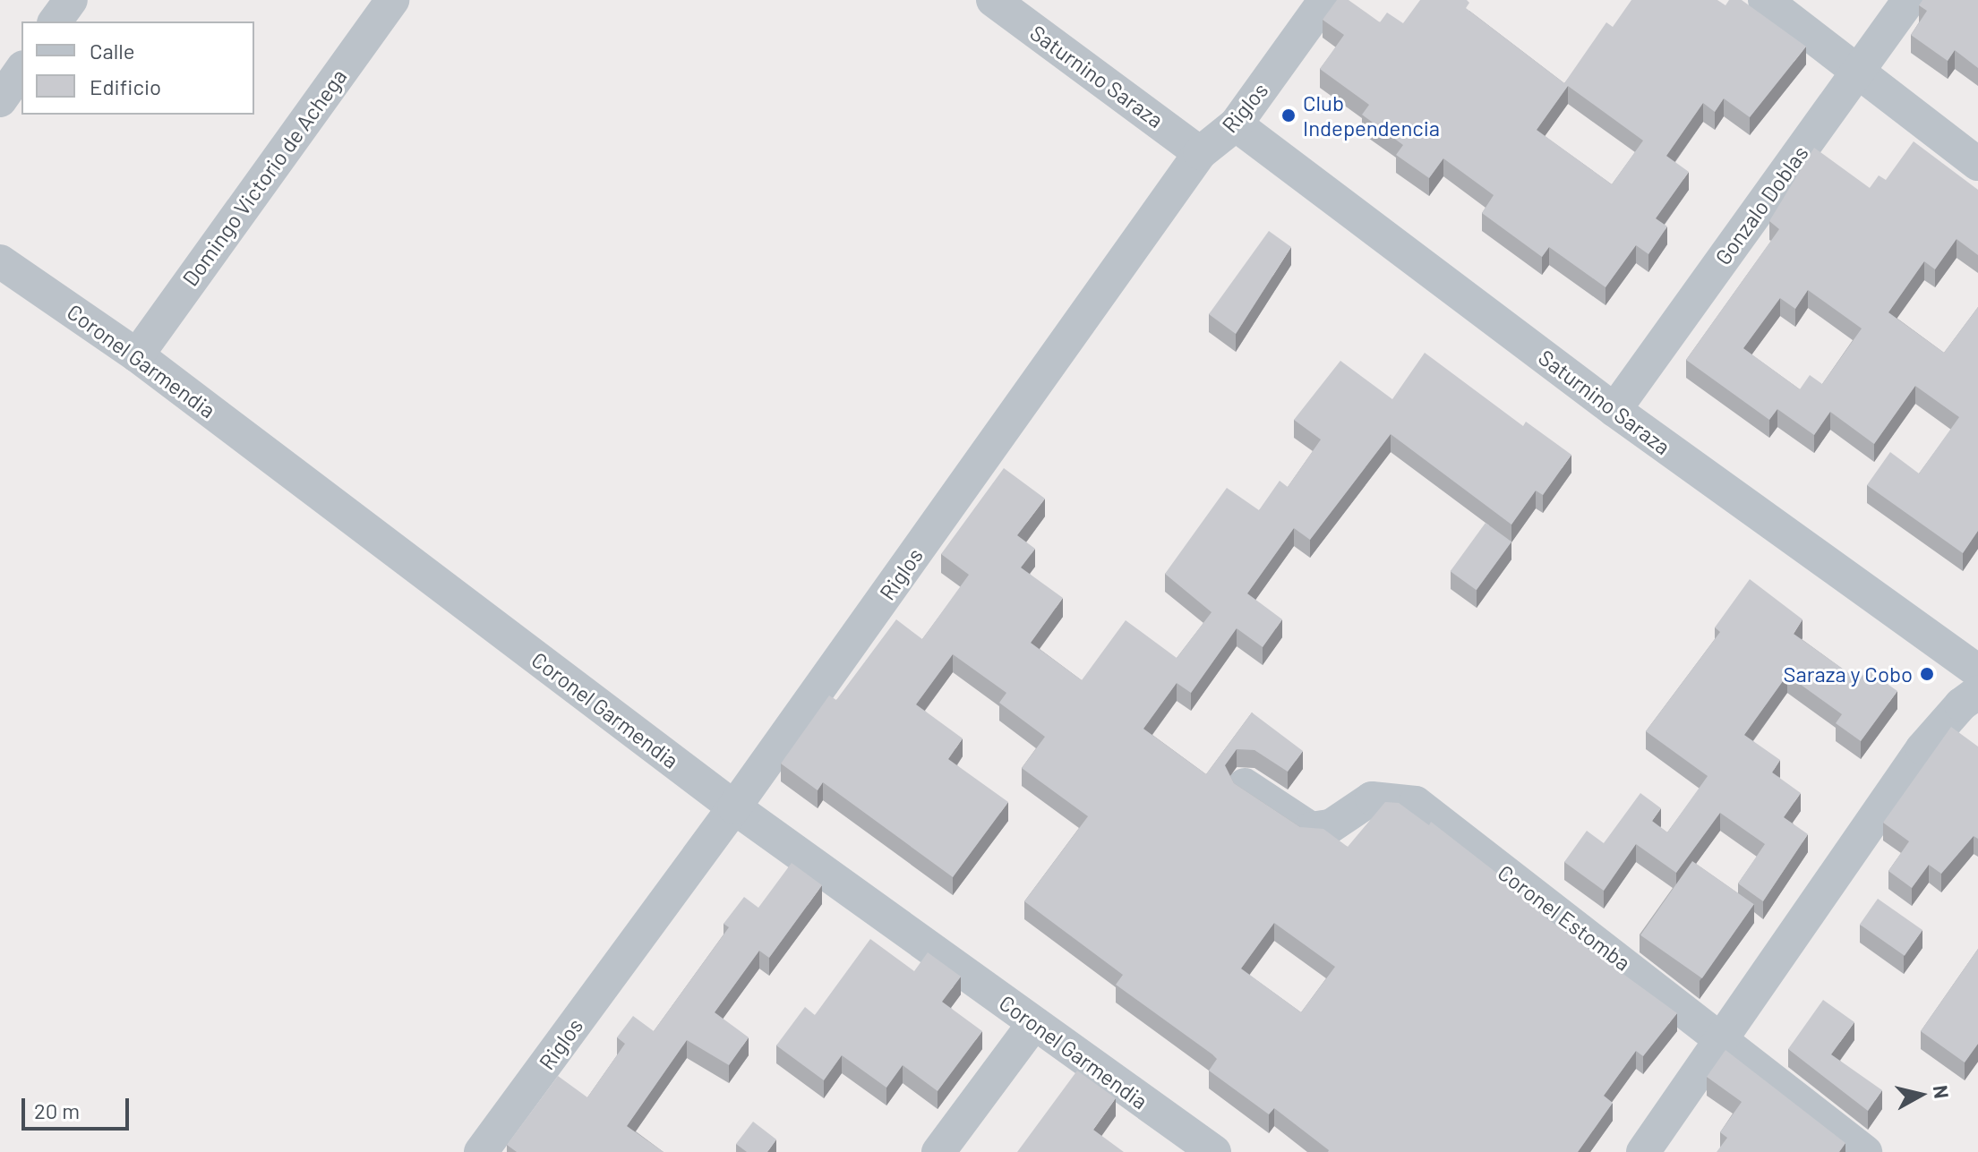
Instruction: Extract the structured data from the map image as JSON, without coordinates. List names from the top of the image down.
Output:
{
  "streets": {
    "street": [
      "Saturnino Saraza",
      "Riglos",
      "Domingo Victorio de Achega",
      "Gonzalo Doblas",
      "Coronel Garmendia",
      "Coronel Estomba"
    ]
  },
  "crossings": [
    ["Saturnino Saraza", "Riglos"],
    ["Saturnino Saraza", "Gonzalo Doblas"],
    ["Riglos", "Coronel Garmendia"],
    ["Domingo Victorio de Achega", "Coronel Garmendia"]
  ],
  "places": ["Club Independencia", "Saraza y Cobo"],
  "legend": ["Calle", "Edificio"],
  "scale_bar": "20 m",
  "north": "right"
}
